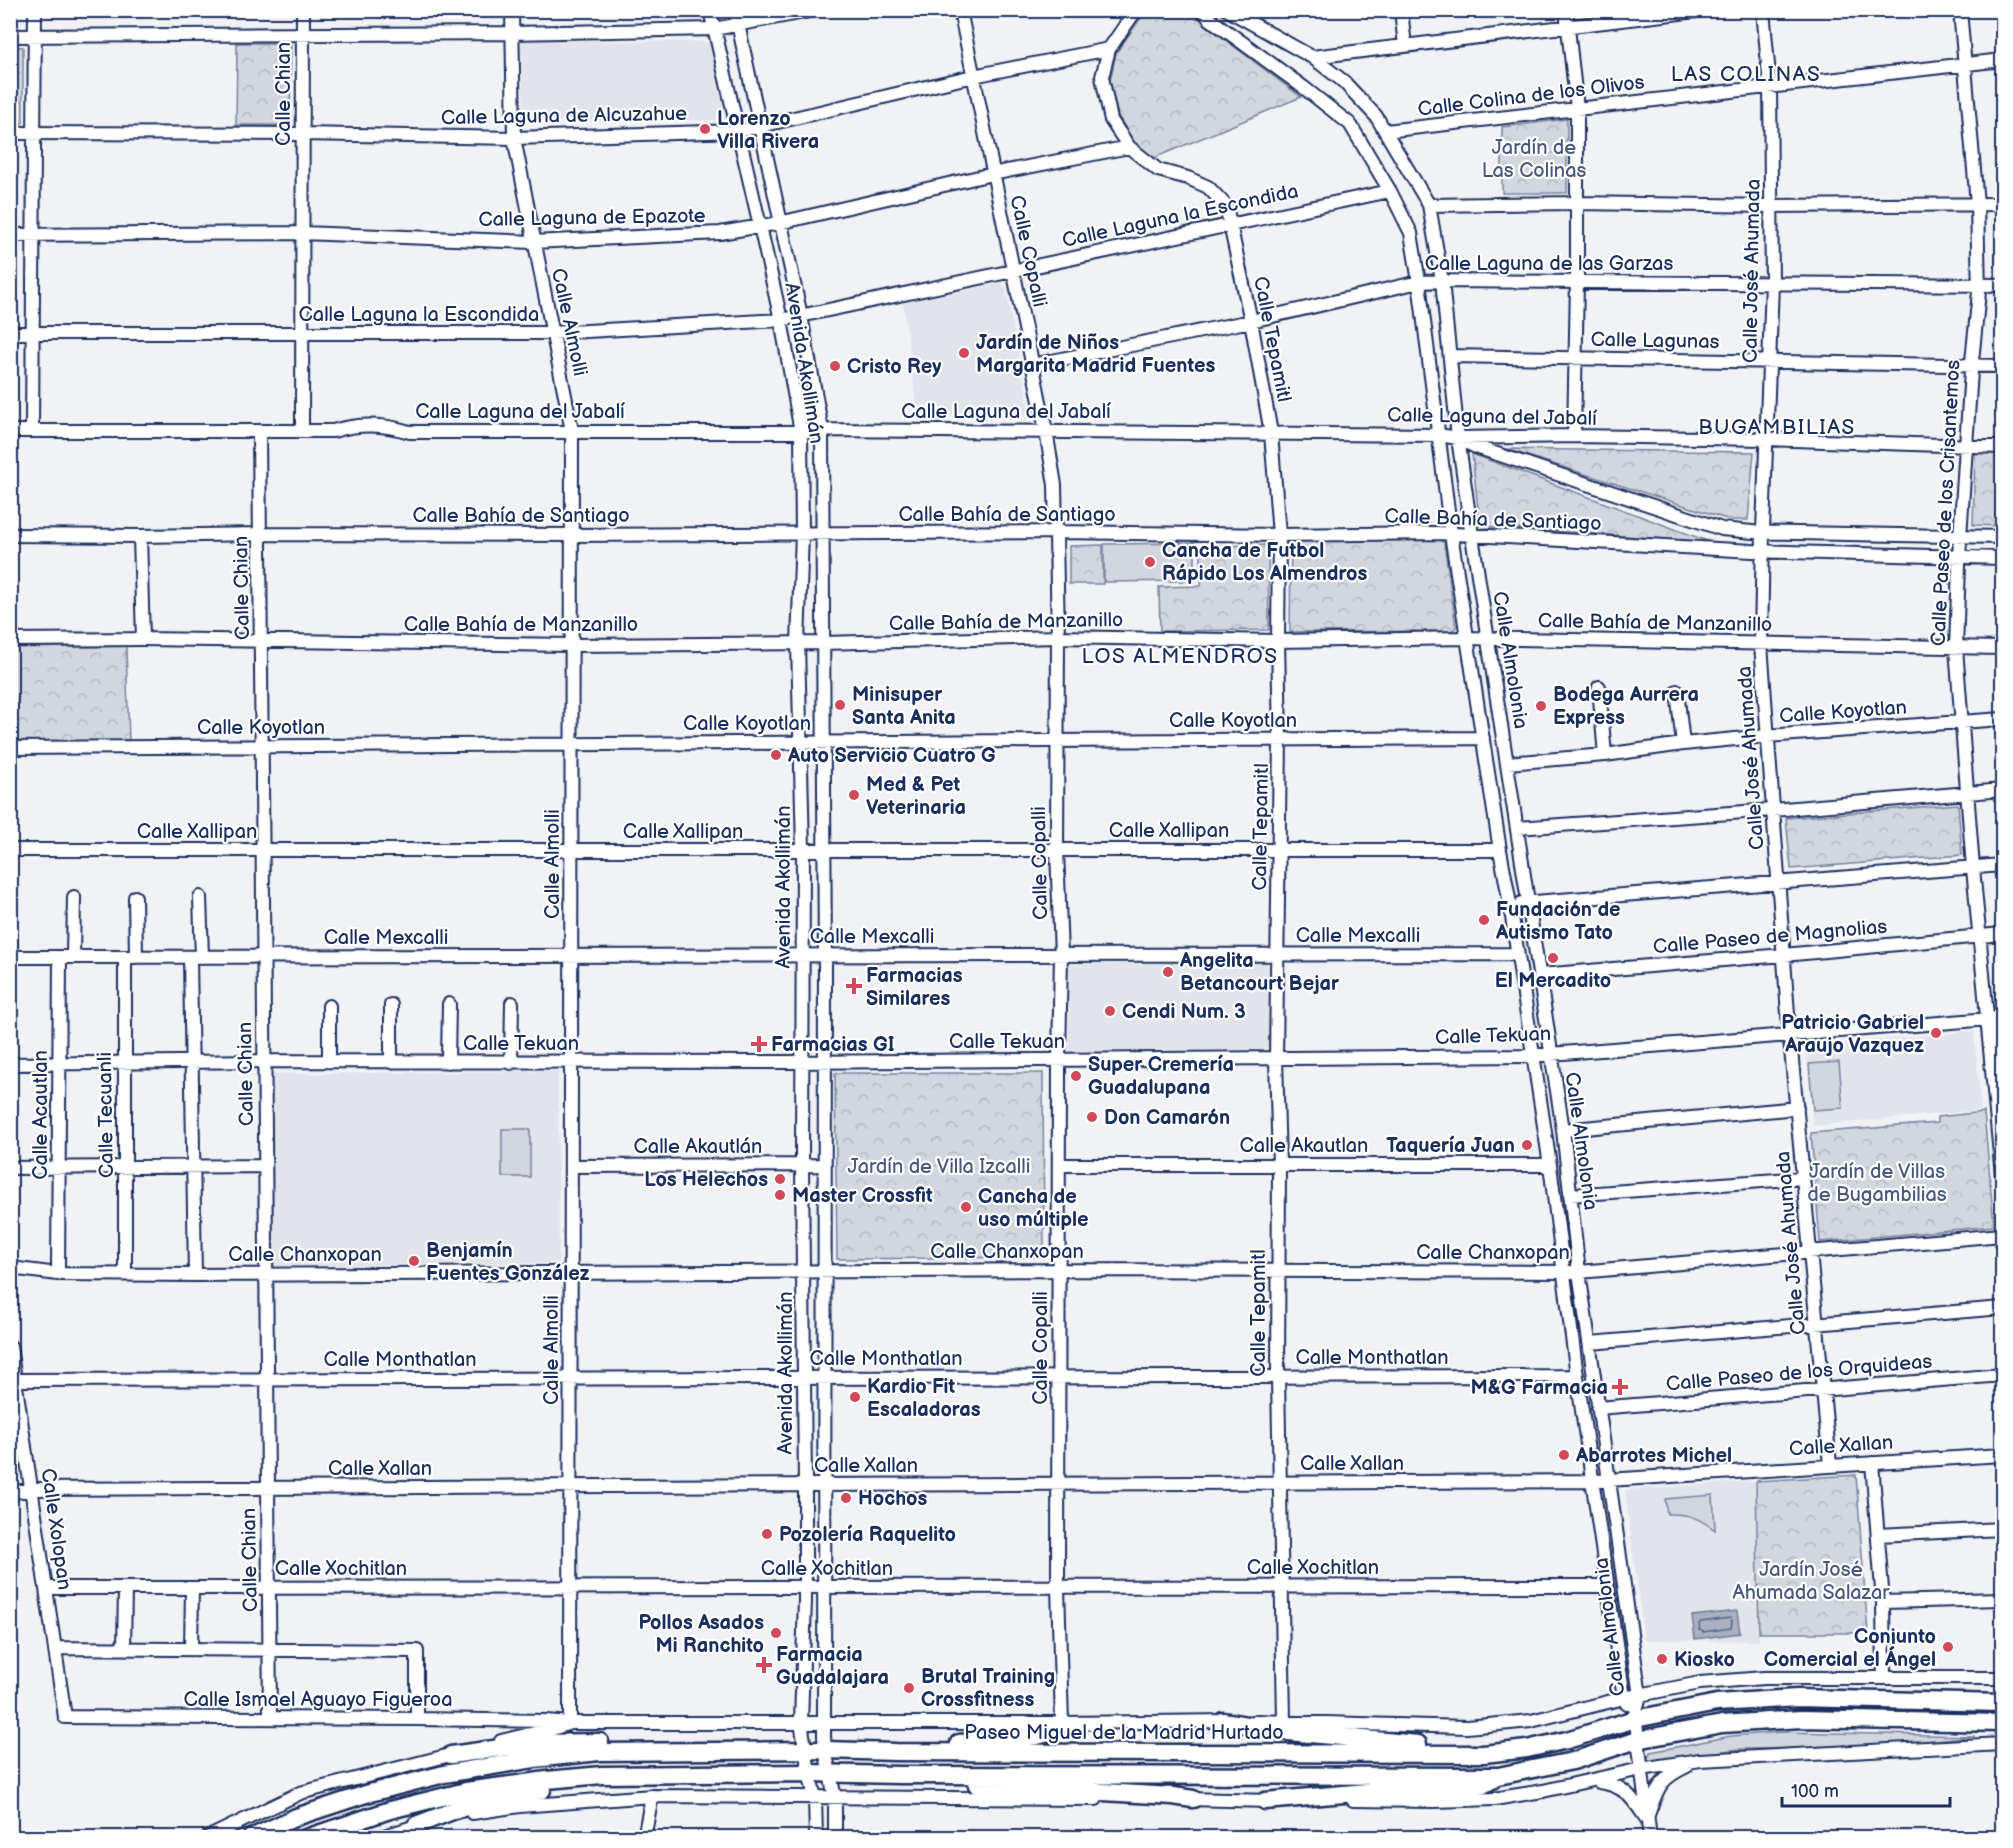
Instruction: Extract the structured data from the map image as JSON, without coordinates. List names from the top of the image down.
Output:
{
  "streets": {
    "highway": ["Paseo Miguel de la Madrid Hurtado"],
    "street": [
      "Calle Chian",
      "Calle Colina de los Olivos",
      "Calle Laguna de Alcuzahue",
      "Calle Laguna la Escondida",
      "Calle Laguna de Epazote",
      "Calle Copalli",
      "Calle Laguna de las Garzas",
      "Calle José Ahumada",
      "Calle Almolli",
      "Calle Tepamitl",
      "Calle Lagunas",
      "Avenida Akollimán",
      "Calle Laguna del Jabalí",
      "Calle Paseo de los Crisantemos",
      "Calle Bahía de Santiago",
      "Calle Bahía de Manzanillo",
      "Calle Almolonia",
      "Calle Koyotlan",
      "Calle Xallipan",
      "Calle Mexcalli",
      "Calle Paseo de Magnolias",
      "Calle Tekuan",
      "Calle Acautlan",
      "Calle Tecuanli",
      "Calle Akautlan",
      "Calle Akautlán",
      "Calle Chanxopan",
      "Calle Monthatlan",
      "Calle Paseo de los Orquideas",
      "Calle Xallan",
      "Calle Xolopan",
      "Calle Xochitlan",
      "Calle Ismael Aguayo Figueroa"
    ]
  },
  "crossings": [
    ["Calle Chian", "Calle Laguna de Alcuzahue"],
    ["Calle Chian", "Calle Laguna la Escondida"],
    ["Calle Chian", "Calle Laguna de Epazote"],
    ["Calle Chian", "Calle Laguna del Jabalí"],
    ["Calle Chian", "Calle Bahía de Santiago"],
    ["Calle Chian", "Calle Bahía de Manzanillo"],
    ["Calle Chian", "Calle Koyotlan"],
    ["Calle Chian", "Calle Xallipan"],
    ["Calle Chian", "Calle Mexcalli"],
    ["Calle Chian", "Calle Tekuan"],
    ["Calle Chian", "Calle Chanxopan"],
    ["Calle Chian", "Calle Monthatlan"],
    ["Calle Chian", "Calle Xallan"],
    ["Calle Chian", "Calle Xochitlan"],
    ["Calle Chian", "Calle Ismael Aguayo Figueroa"],
    ["Calle Colina de los Olivos", "Calle José Ahumada"],
    ["Calle Colina de los Olivos", "Calle Paseo de los Crisantemos"],
    ["Calle Colina de los Olivos", "Calle Almolonia"],
    ["Calle Laguna de Alcuzahue", "Calle Copalli"],
    ["Calle Laguna de Alcuzahue", "Calle Almolli"],
    ["Calle Laguna de Alcuzahue", "Calle Tepamitl"],
    ["Calle Laguna de Alcuzahue", "Avenida Akollimán"],
    ["Calle Laguna la Escondida", "Calle Copalli"],
    ["Calle Laguna la Escondida", "Calle Almolli"],
    ["Calle Laguna la Escondida", "Calle Tepamitl"],
    ["Calle Laguna la Escondida", "Avenida Akollimán"],
    ["Calle Laguna la Escondida", "Calle Almolonia"],
    ["Calle Laguna de Epazote", "Calle Copalli"],
    ["Calle Laguna de Epazote", "Calle Almolli"],
    ["Calle Laguna de Epazote", "Calle Tepamitl"],
    ["Calle Laguna de Epazote", "Avenida Akollimán"],
    ["Calle Copalli", "Calle Laguna de las Garzas"],
    ["Calle Copalli", "Calle Laguna del Jabalí"],
    ["Calle Copalli", "Calle Bahía de Santiago"],
    ["Calle Copalli", "Calle Bahía de Manzanillo"],
    ["Calle Copalli", "Calle Koyotlan"],
    ["Calle Copalli", "Calle Xallipan"],
    ["Calle Copalli", "Calle Mexcalli"],
    ["Calle Copalli", "Calle Tekuan"],
    ["Calle Copalli", "Calle Akautlan"],
    ["Calle Copalli", "Calle Chanxopan"],
    ["Calle Copalli", "Calle Monthatlan"],
    ["Calle Copalli", "Calle Xallan"],
    ["Calle Copalli", "Calle Xochitlan"],
    ["Calle Laguna de las Garzas", "Calle José Ahumada"],
    ["Calle Laguna de las Garzas", "Calle Tepamitl"],
    ["Calle Laguna de las Garzas", "Calle Paseo de los Crisantemos"],
    ["Calle Laguna de las Garzas", "Calle Almolonia"],
    ["Calle José Ahumada", "Calle Lagunas"],
    ["Calle José Ahumada", "Calle Laguna del Jabalí"],
    ["Calle José Ahumada", "Calle Bahía de Santiago"],
    ["Calle José Ahumada", "Calle Bahía de Manzanillo"],
    ["Calle José Ahumada", "Calle Koyotlan"],
    ["Calle José Ahumada", "Calle Paseo de Magnolias"],
    ["Calle José Ahumada", "Calle Tekuan"],
    ["Calle José Ahumada", "Calle Chanxopan"],
    ["Calle José Ahumada", "Calle Paseo de los Orquideas"],
    ["Calle José Ahumada", "Calle Xallan"],
    ["Calle Almolli", "Calle Laguna del Jabalí"],
    ["Calle Almolli", "Calle Bahía de Santiago"],
    ["Calle Almolli", "Calle Bahía de Manzanillo"],
    ["Calle Almolli", "Calle Koyotlan"],
    ["Calle Almolli", "Calle Xallipan"],
    ["Calle Almolli", "Calle Mexcalli"],
    ["Calle Almolli", "Calle Tekuan"],
    ["Calle Almolli", "Calle Akautlán"],
    ["Calle Almolli", "Calle Chanxopan"],
    ["Calle Almolli", "Calle Monthatlan"],
    ["Calle Almolli", "Calle Xallan"],
    ["Calle Almolli", "Calle Xochitlan"],
    ["Calle Almolli", "Calle Ismael Aguayo Figueroa"],
    ["Calle Tepamitl", "Calle Laguna del Jabalí"],
    ["Calle Tepamitl", "Calle Bahía de Santiago"],
    ["Calle Tepamitl", "Calle Bahía de Manzanillo"],
    ["Calle Tepamitl", "Calle Koyotlan"],
    ["Calle Tepamitl", "Calle Xallipan"],
    ["Calle Tepamitl", "Calle Mexcalli"],
    ["Calle Tepamitl", "Calle Tekuan"],
    ["Calle Tepamitl", "Calle Akautlan"],
    ["Calle Tepamitl", "Calle Chanxopan"],
    ["Calle Tepamitl", "Calle Monthatlan"],
    ["Calle Tepamitl", "Calle Xallan"],
    ["Calle Tepamitl", "Calle Xochitlan"],
    ["Calle Lagunas", "Calle Paseo de los Crisantemos"],
    ["Calle Lagunas", "Calle Almolonia"],
    ["Avenida Akollimán", "Calle Laguna del Jabalí"],
    ["Avenida Akollimán", "Calle Bahía de Santiago"],
    ["Avenida Akollimán", "Calle Bahía de Manzanillo"],
    ["Avenida Akollimán", "Calle Koyotlan"],
    ["Avenida Akollimán", "Calle Xallipan"],
    ["Avenida Akollimán", "Calle Mexcalli"],
    ["Avenida Akollimán", "Calle Tekuan"],
    ["Avenida Akollimán", "Calle Akautlán"],
    ["Avenida Akollimán", "Calle Chanxopan"],
    ["Avenida Akollimán", "Calle Monthatlan"],
    ["Avenida Akollimán", "Calle Xallan"],
    ["Avenida Akollimán", "Calle Xochitlan"],
    ["Avenida Akollimán", "Paseo Miguel de la Madrid Hurtado"],
    ["Calle Laguna del Jabalí", "Calle Paseo de los Crisantemos"],
    ["Calle Laguna del Jabalí", "Calle Bahía de Santiago"],
    ["Calle Laguna del Jabalí", "Calle Almolonia"],
    ["Calle Paseo de los Crisantemos", "Calle Bahía de Santiago"],
    ["Calle Paseo de los Crisantemos", "Calle Bahía de Manzanillo"],
    ["Calle Paseo de los Crisantemos", "Calle Koyotlan"],
    ["Calle Paseo de los Crisantemos", "Calle Paseo de Magnolias"],
    ["Calle Paseo de los Crisantemos", "Calle Tekuan"],
    ["Calle Bahía de Santiago", "Calle Almolonia"],
    ["Calle Bahía de Manzanillo", "Calle Almolonia"],
    ["Calle Almolonia", "Calle Koyotlan"],
    ["Calle Almolonia", "Calle Xallipan"],
    ["Calle Almolonia", "Calle Mexcalli"],
    ["Calle Almolonia", "Calle Paseo de Magnolias"],
    ["Calle Almolonia", "Calle Tekuan"],
    ["Calle Almolonia", "Calle Akautlan"],
    ["Calle Almolonia", "Calle Chanxopan"],
    ["Calle Almolonia", "Calle Monthatlan"],
    ["Calle Almolonia", "Calle Paseo de los Orquideas"],
    ["Calle Almolonia", "Calle Xallan"],
    ["Calle Almolonia", "Calle Xochitlan"],
    ["Calle Almolonia", "Paseo Miguel de la Madrid Hurtado"],
    ["Calle Mexcalli", "Calle Acautlan"],
    ["Calle Mexcalli", "Calle Tecuanli"],
    ["Calle Tekuan", "Calle Acautlan"],
    ["Calle Tekuan", "Calle Tecuanli"],
    ["Calle Acautlan", "Calle Chanxopan"],
    ["Calle Tecuanli", "Calle Chanxopan"],
    ["Calle Monthatlan", "Calle Xolopan"],
    ["Calle Xallan", "Calle Xolopan"],
    ["Calle Xolopan", "Calle Xochitlan"],
    ["Calle Xolopan", "Calle Ismael Aguayo Figueroa"]
  ],
  "districts": ["LAS COLINAS", "BUGAMBILIAS", "LOS ALMENDROS"],
  "parks": [
    "Jardín de Las Colinas",
    "Jardín de Villa Izcalli",
    "Jardín de Villas de Bugambilias",
    "Jardín José Ahumada Salazar"
  ],
  "places": {
    "other": [
      "Lorenzo Villa Rivera",
      "Jardín de Niños Margarita Madrid Fuentes",
      "Cristo Rey",
      "Cancha de Futbol Rápido Los Almendros",
      "Minisuper Santa Anita",
      "Bodega Aurrera Express",
      "Auto Servicio Cuatro G",
      "Med & Pet Veterinaria",
      "Fundación de Autismo Tato",
      "El Mercadito",
      "Angelita Betancourt Bejar",
      "Cendi Num. 3",
      "Patricio Gabriel Araujo Vazquez",
      "Super Cremería Guadalupana",
      "Don Camarón",
      "Taquería Juan",
      "Los Helechos",
      "Master Crossfit",
      "Cancha de uso múltiple",
      "Benjamín Fuentes González",
      "Kardio Fit Escaladoras",
      "Abarrotes Michel",
      "Hochos",
      "Pozolería Raquelito",
      "Pollos Asados Mi Ranchito",
      "Conjunto Comercial el Ángel",
      "Kiosko",
      "Brutal Training Crossfitness"
    ],
    "health": [
      "Farmacias Similares",
      "Farmacias GI",
      "M&G Farmacia",
      "Farmacia Guadalajara"
    ]
  },
  "scale_bar": "100 m"
}
